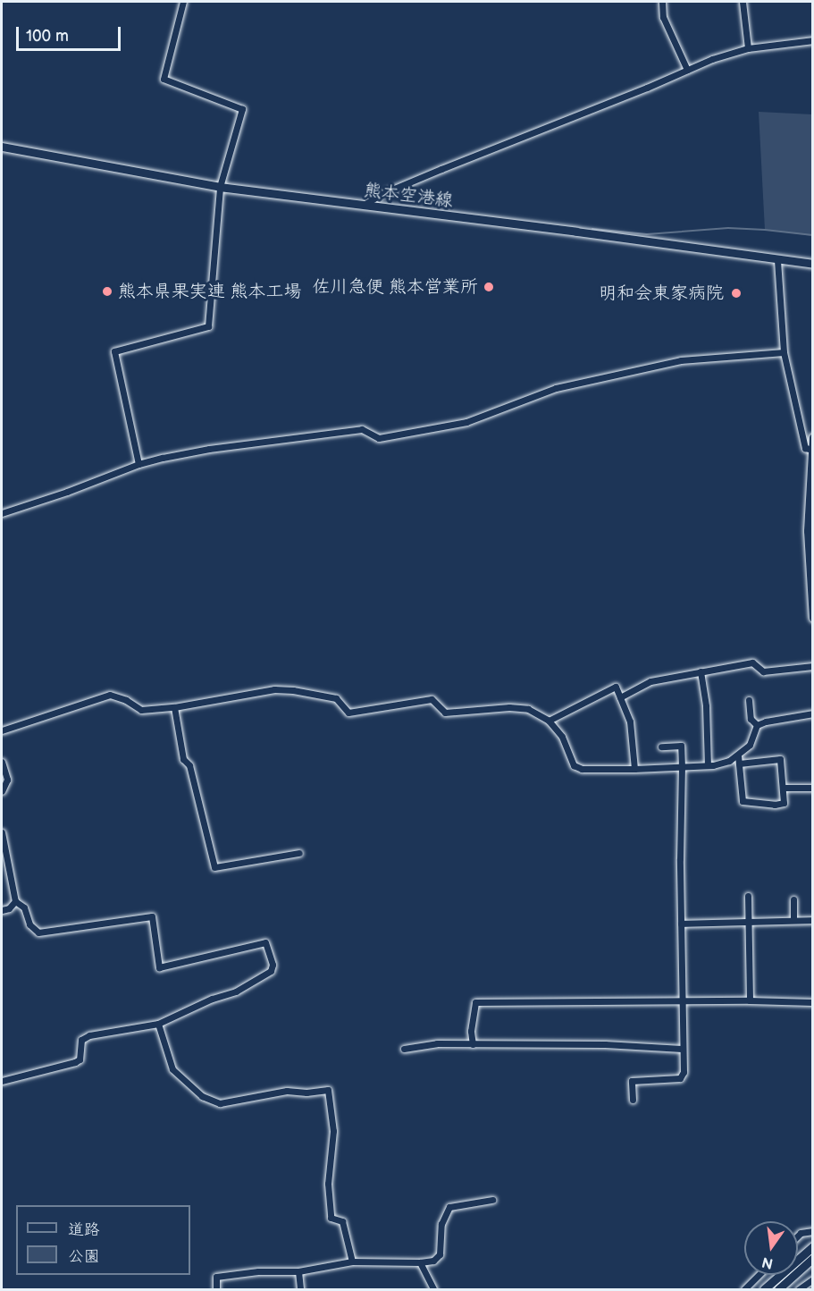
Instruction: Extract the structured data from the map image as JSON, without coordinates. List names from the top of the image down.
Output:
{
  "streets": {
    "main road": ["熊本空港線"]
  },
  "places": ["佐川急便 熊本営業所", "熊本県果実連 熊本工場", "明和会東家病院"],
  "legend": ["道路", "公園"],
  "scale_bar": "100 m",
  "north": "bottom"
}
